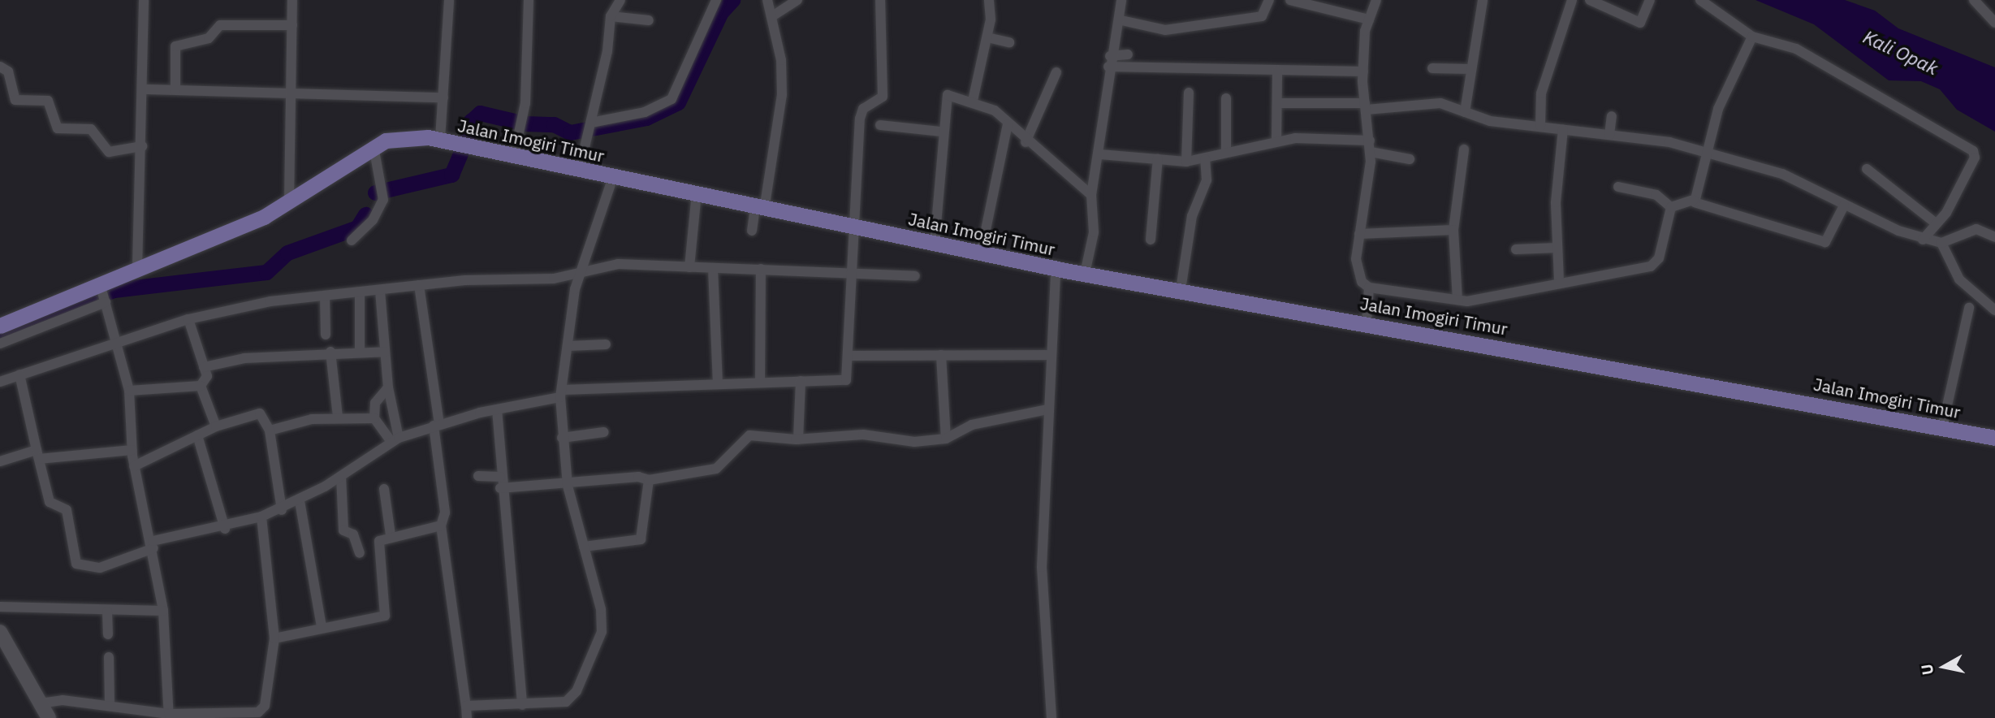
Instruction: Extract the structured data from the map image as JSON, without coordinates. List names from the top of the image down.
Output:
{
  "streets": {
    "main road": ["Jalan Imogiri Timur"]
  },
  "water": ["Kali Opak"],
  "north": "left"
}
